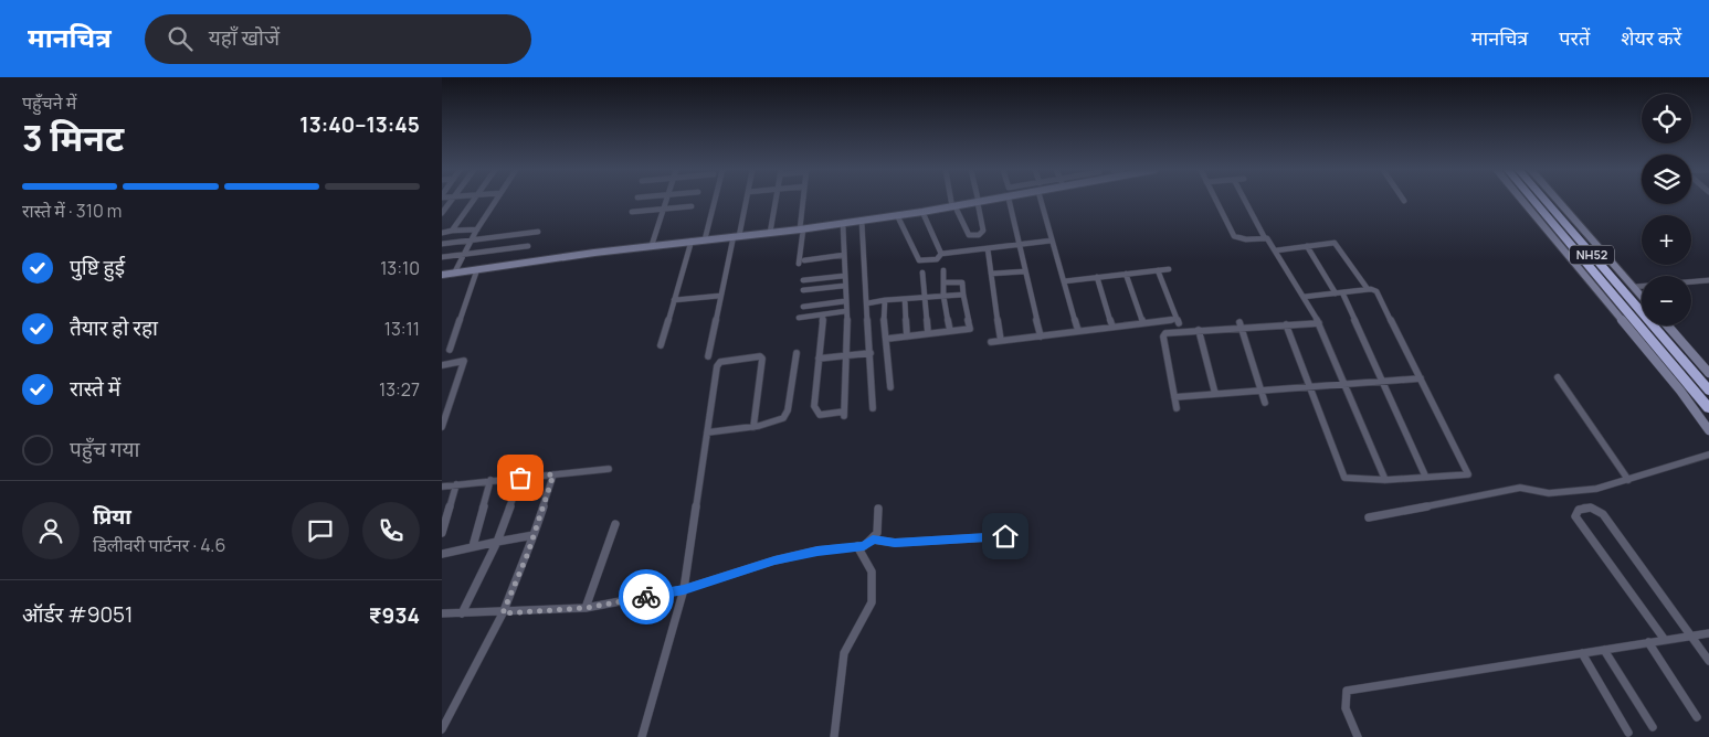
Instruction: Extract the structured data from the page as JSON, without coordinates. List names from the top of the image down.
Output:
{
  "streets": {
    "highway": ["NH52"]
  },
  "page": {
    "header": "मानचित्र",
    "search": "यहाँ खोजें",
    "nav": ["मानचित्र", "परतें", "शेयर करें"],
    "heading": ["3 मिनट", "पहुँचने में", "13:40–13:45"],
    "panel": [
      "प्रिया",
      "डिलीवरी पार्टनर · 4.6",
      "ऑर्डर #9051",
      "₹934"
    ],
    "map_buttons": ["+", "−"],
    "bar": "रास्ते में · 310 m",
    "list": [
      ["पुष्टि हुई", "13:10"],
      ["तैयार हो रहा", "13:11"],
      ["रास्ते में", "13:27"],
      "पहुँच गया"
    ]
  }
}
